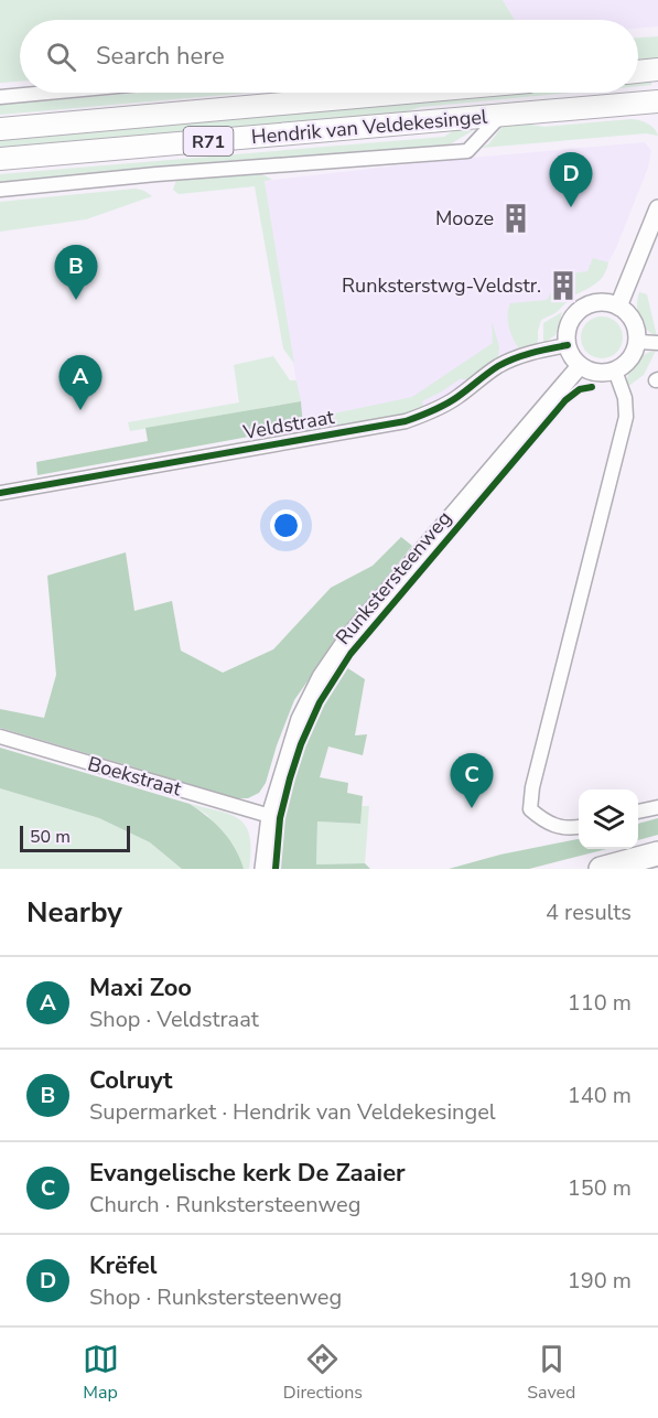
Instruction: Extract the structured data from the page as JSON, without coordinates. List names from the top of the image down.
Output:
{
  "streets": {
    "highway": ["Hendrik van Veldekesingel", "R71"],
    "street": ["Veldstraat", "Runkstersteenweg", "Boekstraat"]
  },
  "crossings": [
    ["Veldstraat", "Runkstersteenweg"],
    ["Runkstersteenweg", "Boekstraat"]
  ],
  "places": {
    "building": ["Mooze", "Runksterstwg-Veldstr."]
  },
  "scale_bar": "50 m",
  "page": {
    "search": "Search here",
    "pins": [
      "D",
      "B",
      "A",
      "C"
    ],
    "scale": "50 m",
    "heading": ["Nearby", "4 results"],
    "list": [
      {
        "mark": "A",
        "name": "Maxi Zoo",
        "note": "Shop · Veldstraat",
        "value": "110 m"
      },
      {
        "mark": "B",
        "name": "Colruyt",
        "note": "Supermarket · Hendrik van Veldekesingel",
        "value": "140 m"
      },
      {
        "mark": "C",
        "name": "Evangelische kerk De Zaaier",
        "note": "Church · Runkstersteenweg",
        "value": "150 m"
      },
      {
        "mark": "D",
        "name": "Krëfel",
        "note": "Shop · Runkstersteenweg",
        "value": "190 m"
      }
    ],
    "nav": ["Map", "Directions", "Saved"]
  }
}
